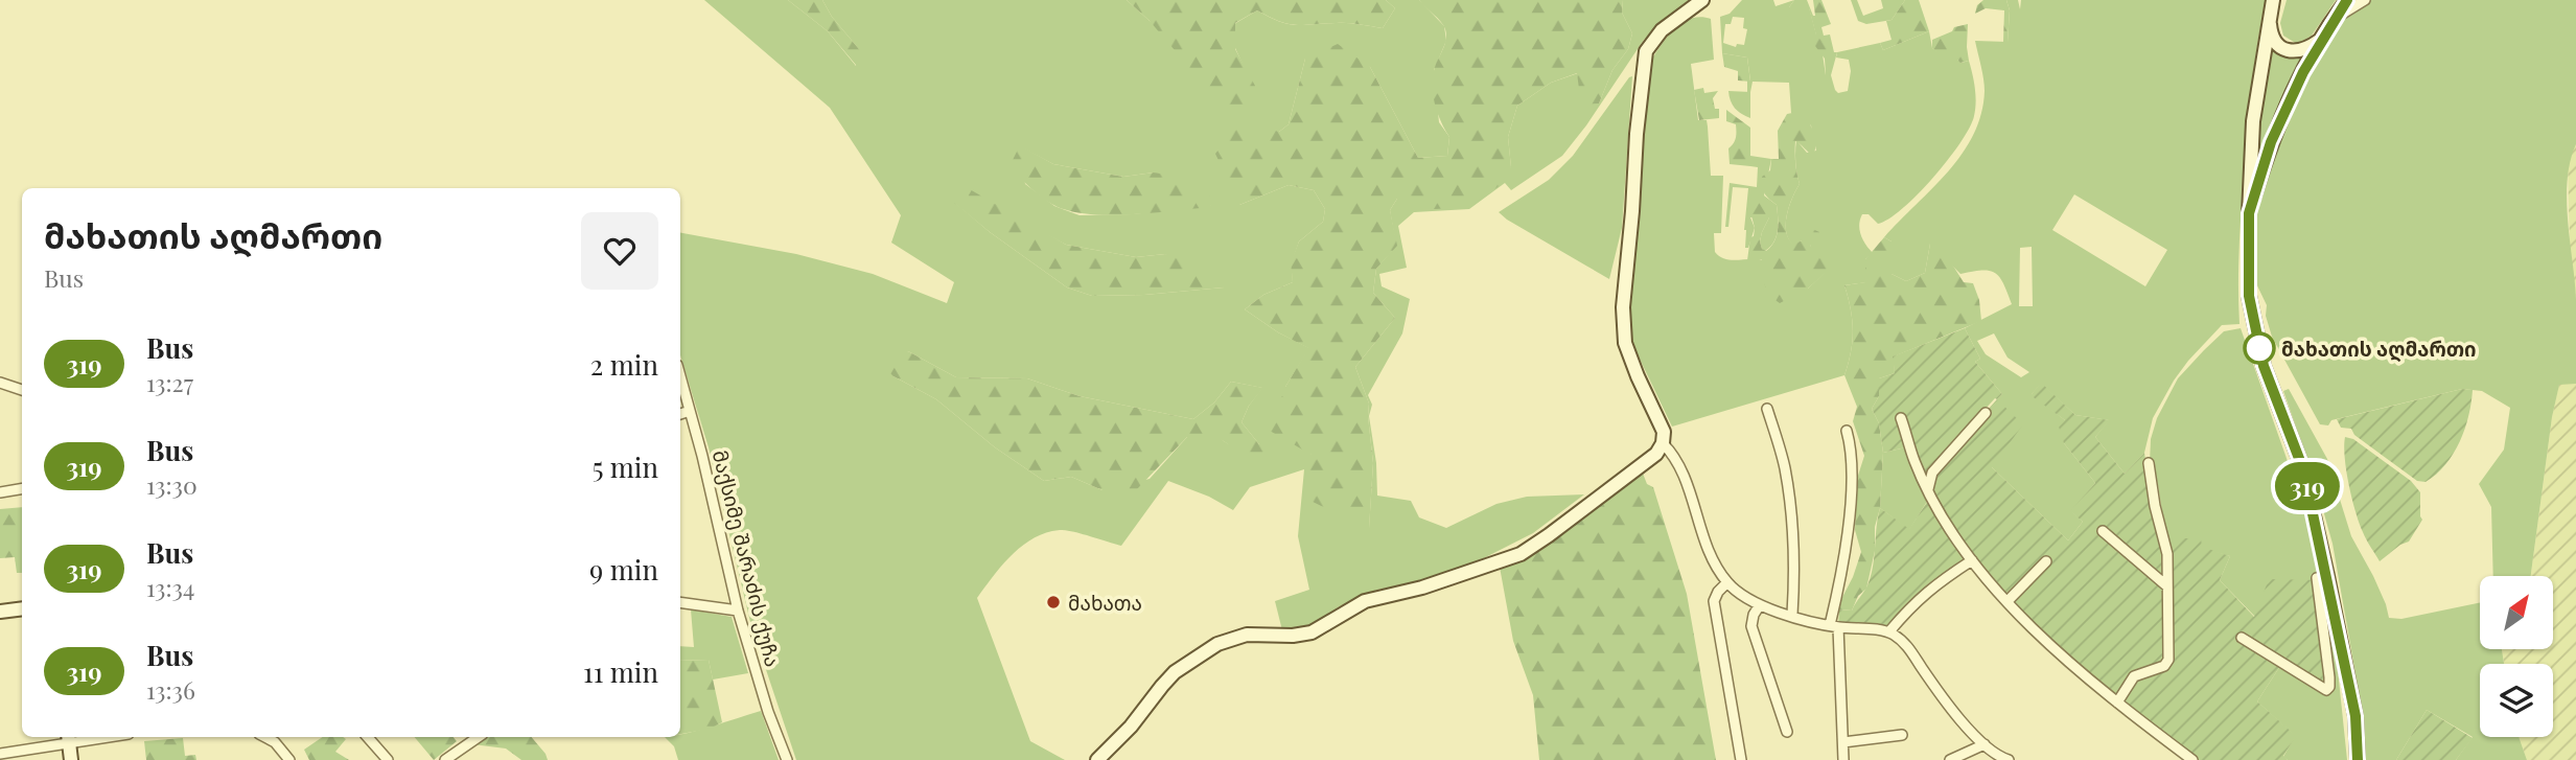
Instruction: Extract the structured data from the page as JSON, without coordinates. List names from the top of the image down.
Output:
{
  "streets": {
    "street": ["მაქსიმე შარაძის ქუჩა"]
  },
  "places": ["მახათის აღმართი", "მახათა"],
  "lines": ["bus line 319"],
  "north": "top right",
  "page": {
    "on_map": "319",
    "heading": ["მახათის აღმართი", "Bus"],
    "list": [
      {
        "mark": "319",
        "name": "Bus",
        "note": "13:27",
        "value": "2 min"
      },
      {
        "mark": "319",
        "name": "Bus",
        "note": "13:30",
        "value": "5 min"
      },
      {
        "mark": "319",
        "name": "Bus",
        "note": "13:34",
        "value": "9 min"
      },
      {
        "mark": "319",
        "name": "Bus",
        "note": "13:36",
        "value": "11 min"
      }
    ]
  }
}
